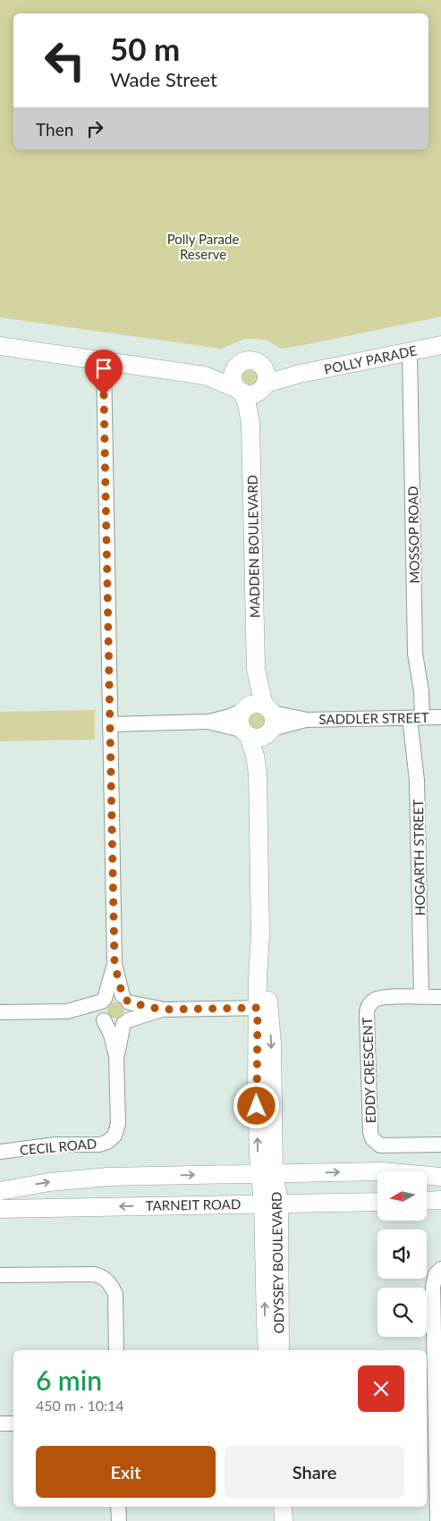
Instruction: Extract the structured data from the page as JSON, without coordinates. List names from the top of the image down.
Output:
{
  "streets": {
    "street": [
      "POLLY PARADE",
      "MOSSOP ROAD",
      "MADDEN BOULEVARD",
      "SADDLER STREET",
      "HOGARTH STREET",
      "EDDY CRESCENT",
      "CECIL ROAD",
      "TARNEIT ROAD",
      "ODYSSEY BOULEVARD"
    ]
  },
  "crossings": [
    ["POLLY PARADE", "MOSSOP ROAD"],
    ["POLLY PARADE", "MADDEN BOULEVARD"],
    ["MOSSOP ROAD", "SADDLER STREET"],
    ["MOSSOP ROAD", "HOGARTH STREET"],
    ["MADDEN BOULEVARD", "SADDLER STREET"],
    ["MADDEN BOULEVARD", "TARNEIT ROAD"],
    ["MADDEN BOULEVARD", "ODYSSEY BOULEVARD"],
    ["SADDLER STREET", "HOGARTH STREET"],
    ["HOGARTH STREET", "EDDY CRESCENT"],
    ["TARNEIT ROAD", "ODYSSEY BOULEVARD"]
  ],
  "parks": ["Polly Parade Reserve"],
  "north": "left",
  "page": {
    "turn": ["50 m", "Wade Street"],
    "then": "Then",
    "heading": ["6 min", "450 m · 10:14"],
    "buttons": ["Exit", "Share"]
  }
}
